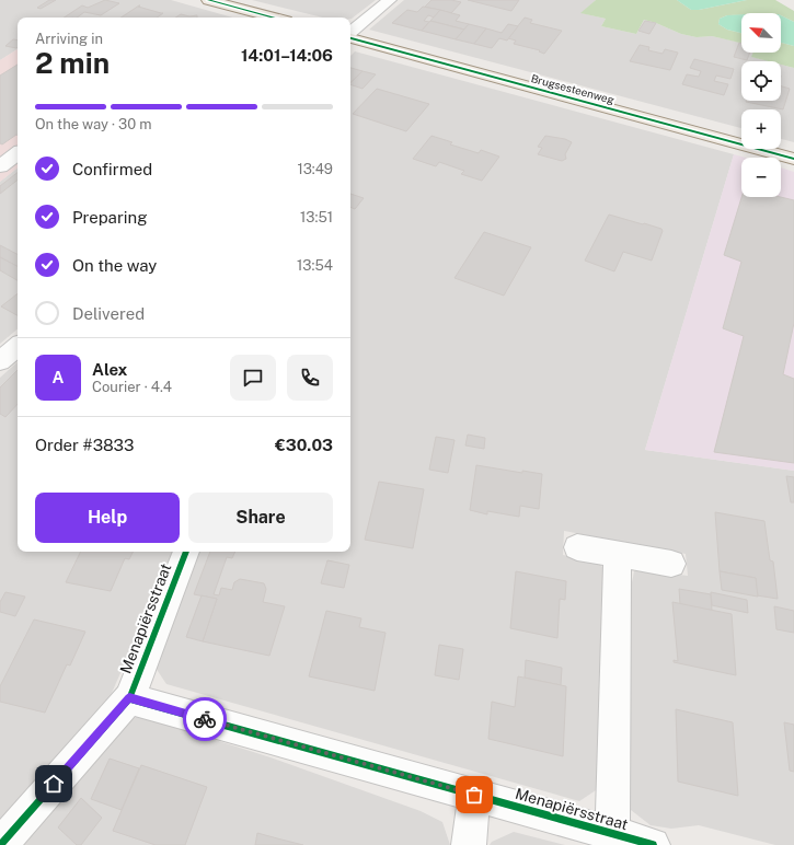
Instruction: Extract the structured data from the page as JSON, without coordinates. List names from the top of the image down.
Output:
{
  "streets": {
    "main road": ["Brugsesteenweg"],
    "street": ["Menapiërsstraat"]
  },
  "north": "top left",
  "page": {
    "map_buttons": ["+", "−"],
    "heading": ["2 min", "Arriving in", "14:01–14:06"],
    "panel": [
      "Alex",
      "Courier · 4.4",
      "Order #3833",
      "€30.03"
    ],
    "bar": "On the way · 30 m",
    "list": [
      ["Confirmed", "13:49"],
      ["Preparing", "13:51"],
      ["On the way", "13:54"],
      "Delivered"
    ],
    "round": "A",
    "buttons": ["Help", "Share"]
  }
}
